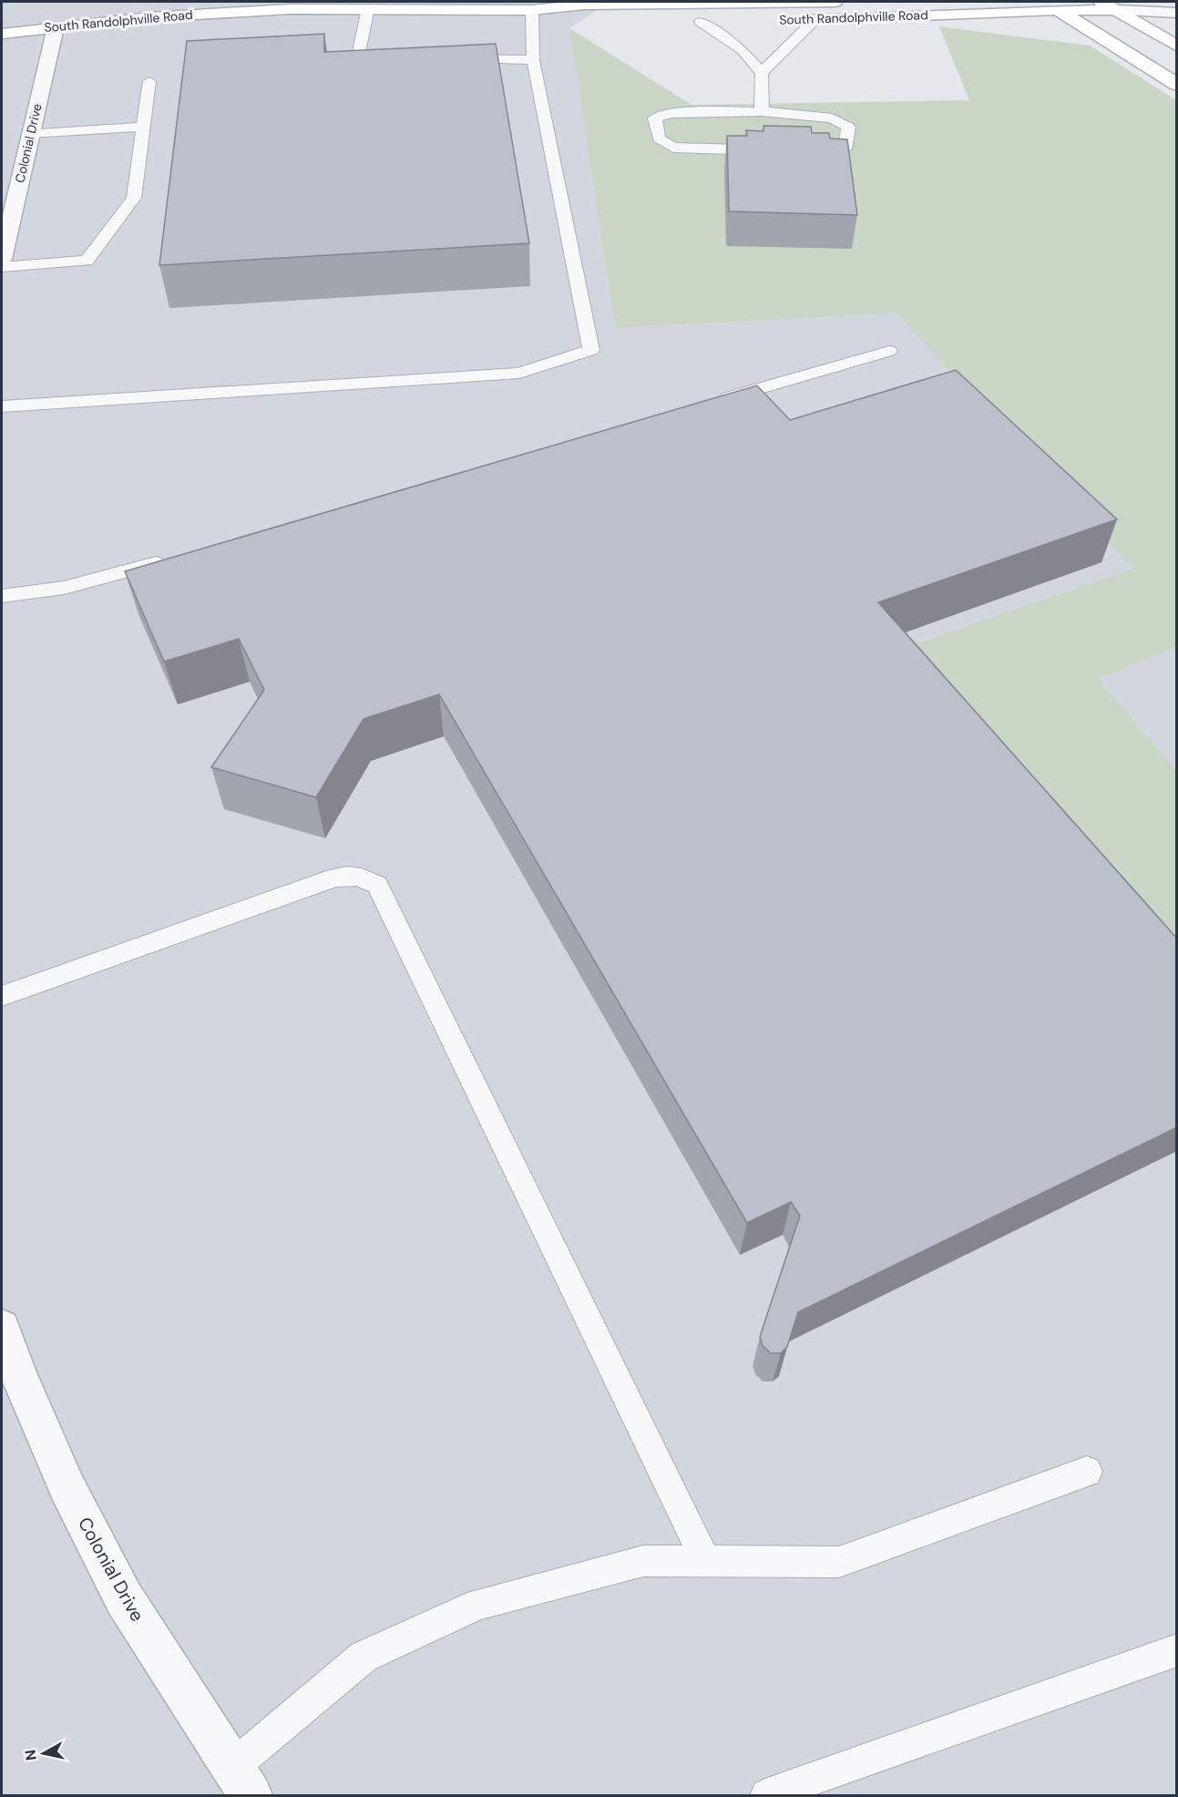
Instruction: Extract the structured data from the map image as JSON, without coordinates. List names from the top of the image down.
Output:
{
  "streets": {
    "main road": ["South Randolphville Road"],
    "street": ["Colonial Drive"]
  },
  "crossings": [
    ["South Randolphville Road", "Colonial Drive"]
  ],
  "north": "left"
}
